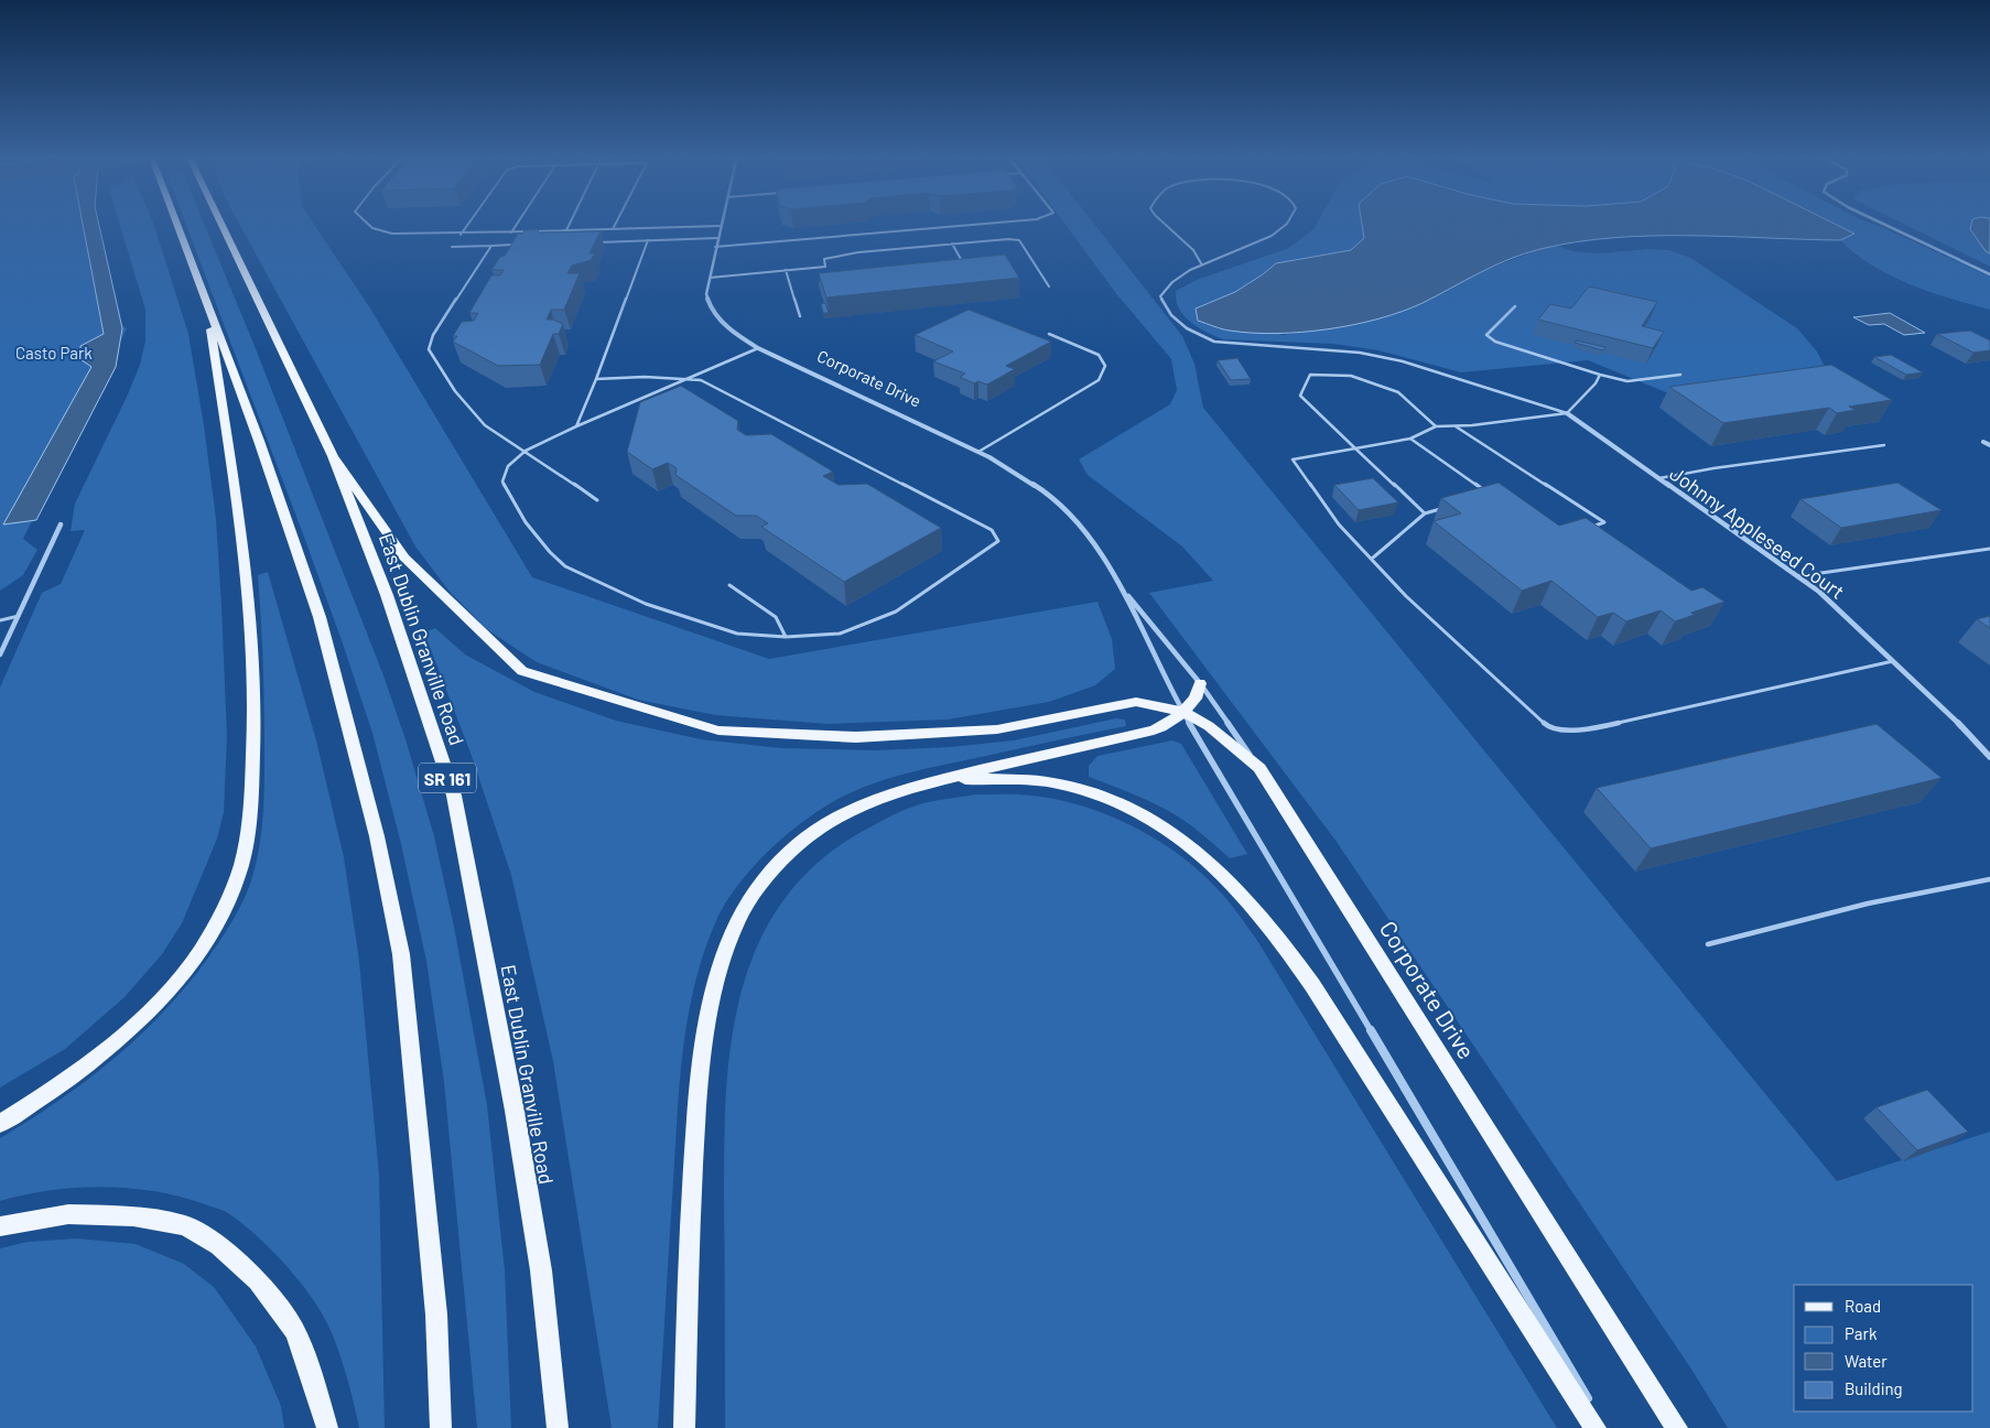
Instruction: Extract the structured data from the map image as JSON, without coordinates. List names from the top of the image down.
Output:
{
  "streets": {
    "main road": ["Corporate Drive", "East Dublin Granville Road", "SR 161"],
    "street": ["Johnny Appleseed Court"]
  },
  "parks": ["Casto Park"],
  "legend": [
    "Road",
    "Park",
    "Water",
    "Building"
  ]
}
